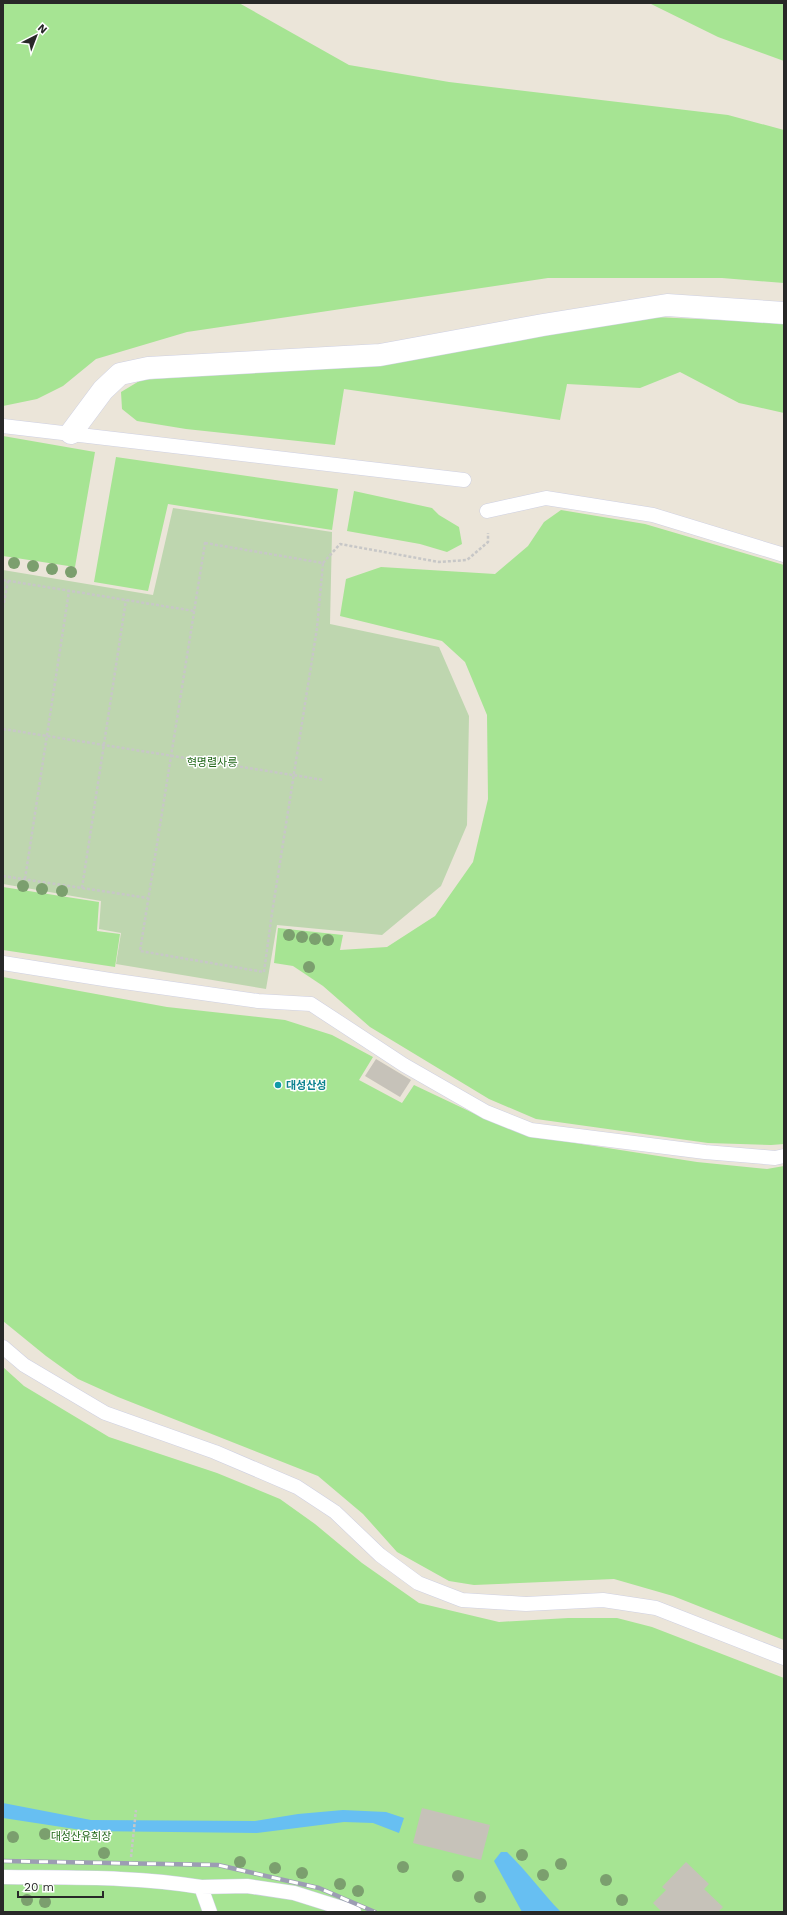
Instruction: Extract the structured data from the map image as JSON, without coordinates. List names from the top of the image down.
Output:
{
  "parks": ["혁명렬사릉", "대성산유희장"],
  "places": ["대성산성"],
  "scale_bar": "20 m",
  "north": "top right"
}
